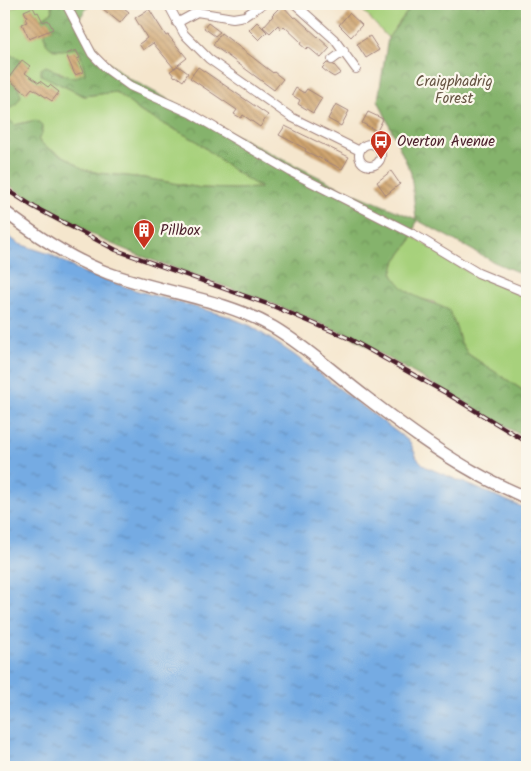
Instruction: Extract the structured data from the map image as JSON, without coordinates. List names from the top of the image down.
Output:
{
  "parks": ["Craigphadrig Forest"],
  "places": {
    "bus stop": ["Overton Avenue"],
    "building": ["Pillbox"]
  }
}
